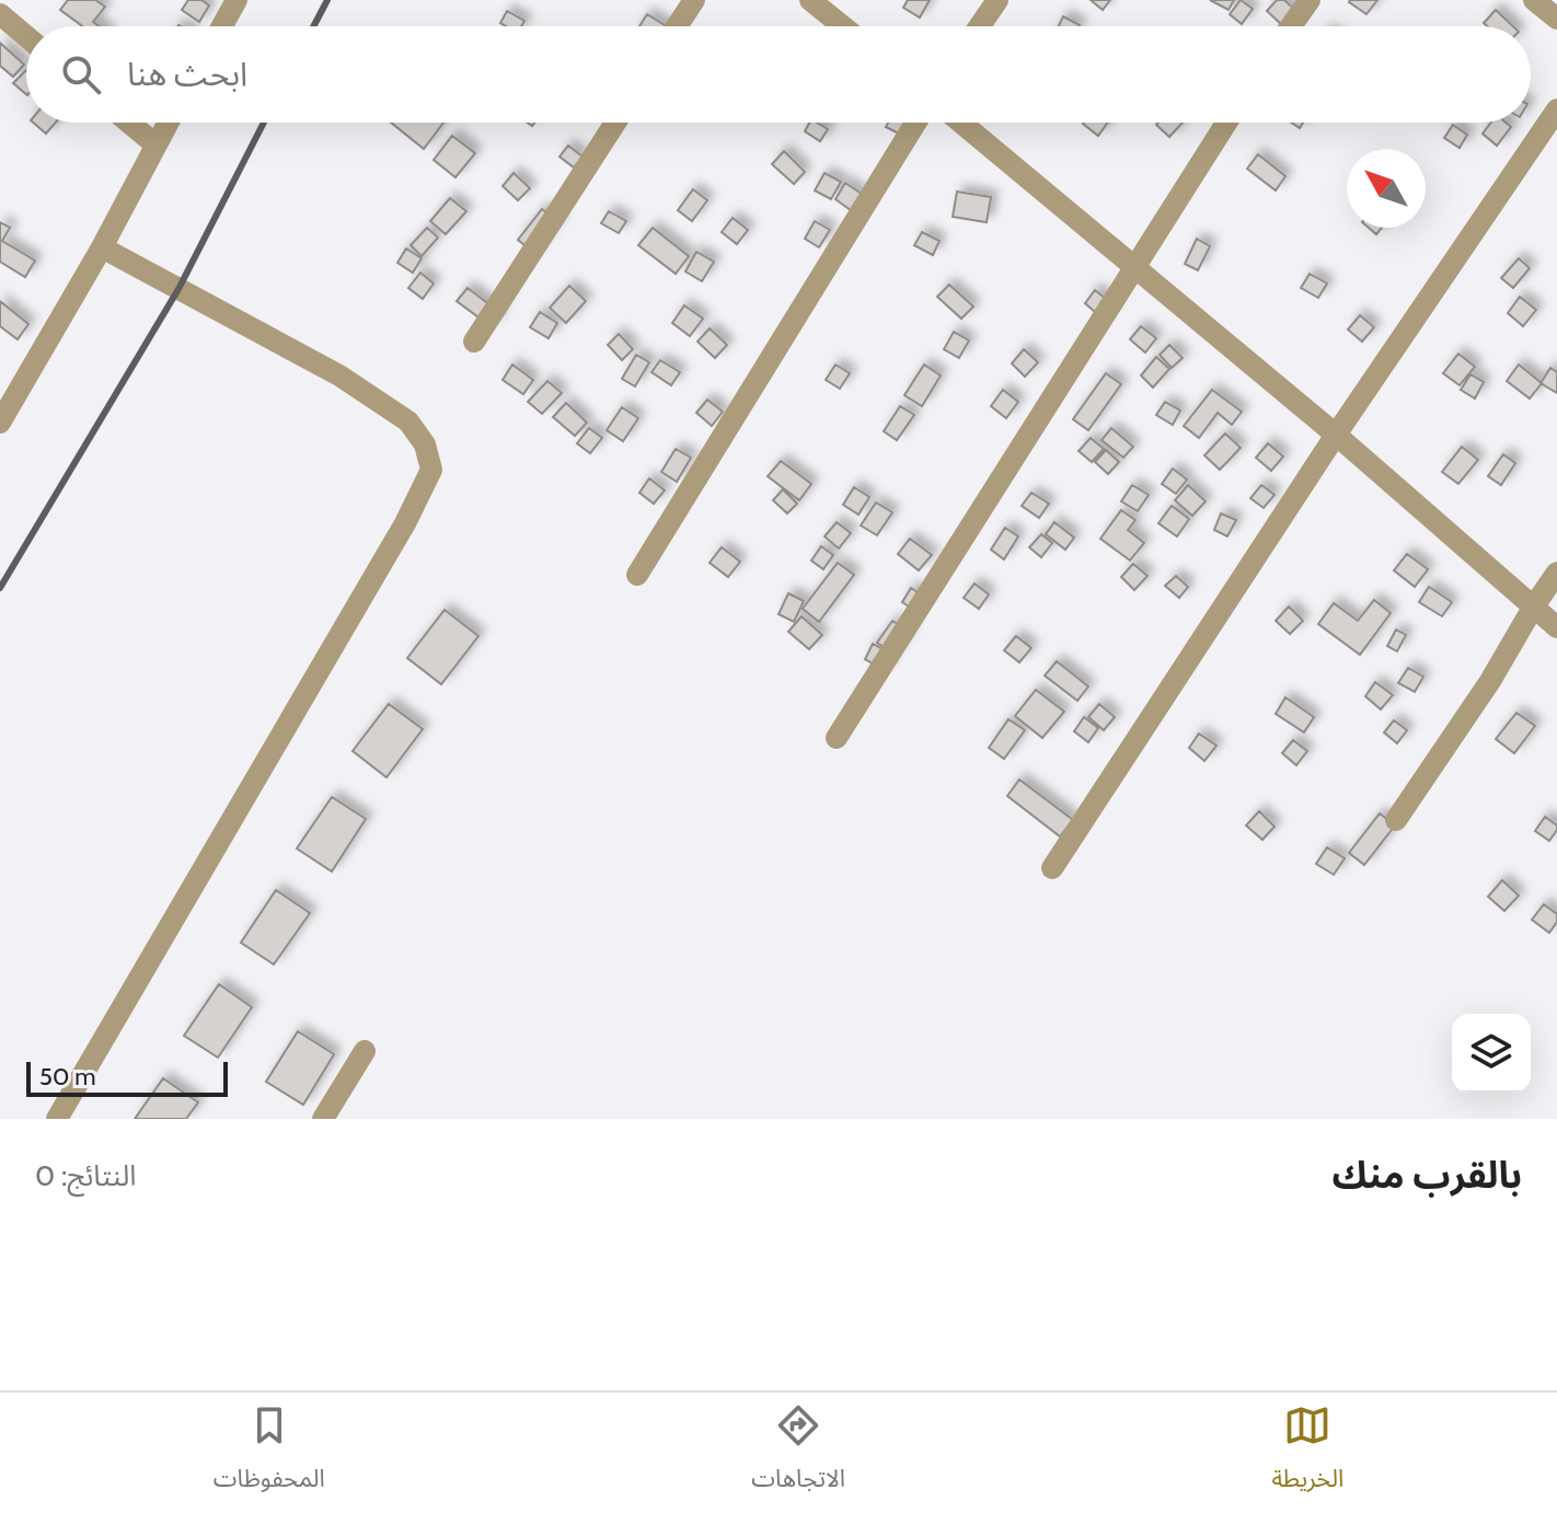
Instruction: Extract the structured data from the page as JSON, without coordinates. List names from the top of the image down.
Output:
{
  "scale_bar": "50 m",
  "north": "top left",
  "page": {
    "search": "ابحث هنا",
    "scale": "50 m",
    "heading": ["بالقرب منك", "النتائج: 0"],
    "nav": ["الخريطة", "الاتجاهات", "المحفوظات"]
  }
}
